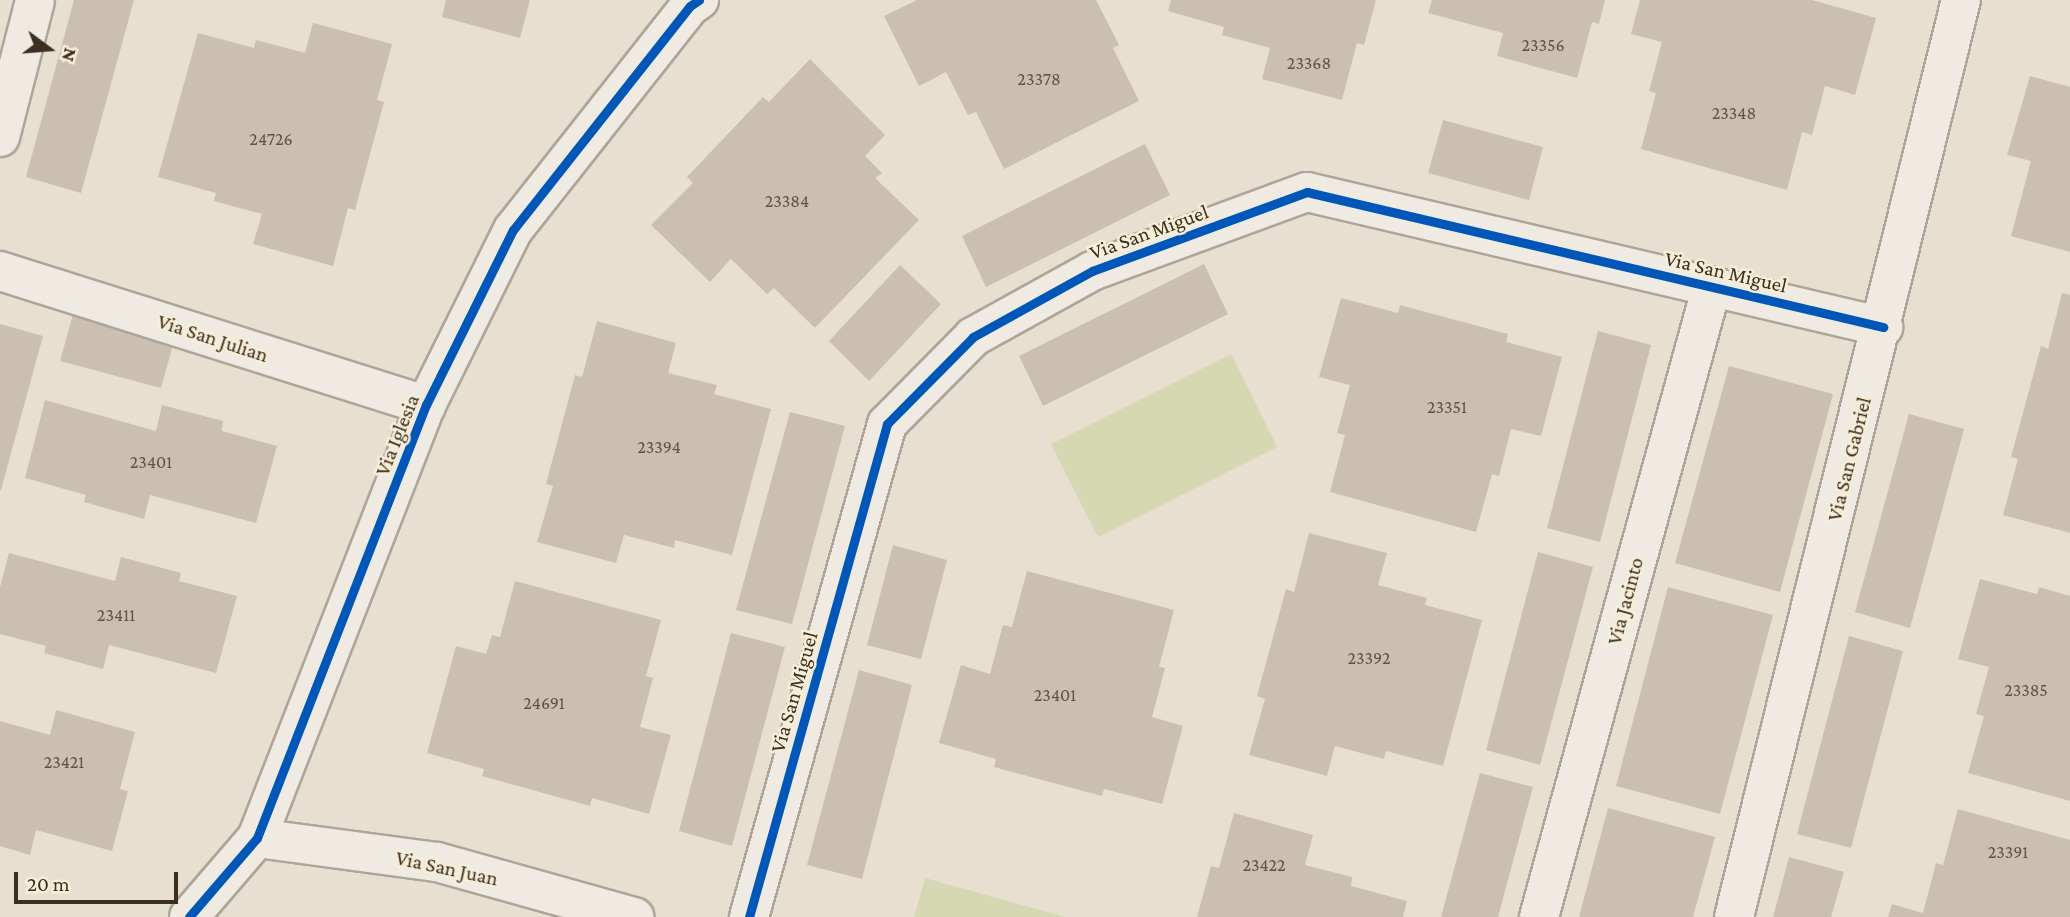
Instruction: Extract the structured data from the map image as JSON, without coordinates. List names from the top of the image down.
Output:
{
  "streets": {
    "street": [
      "Via San Miguel",
      "Via San Julian",
      "Via Iglesia",
      "Via San Gabriel",
      "Via Jacinto",
      "Via San Juan"
    ]
  },
  "crossings": [
    ["Via San Miguel", "Via San Gabriel"],
    ["Via San Miguel", "Via Jacinto"],
    ["Via San Julian", "Via Iglesia"],
    ["Via Iglesia", "Via San Juan"]
  ],
  "house_numbers": [
    "23356",
    "23368",
    "23378",
    "23348",
    "24726",
    "23384",
    "23351",
    "23394",
    "23401",
    "23411",
    "23392",
    "23385",
    "23401",
    "24691",
    "23421",
    "23391",
    "23422"
  ],
  "scale_bar": "20 m",
  "north": "right"
}
